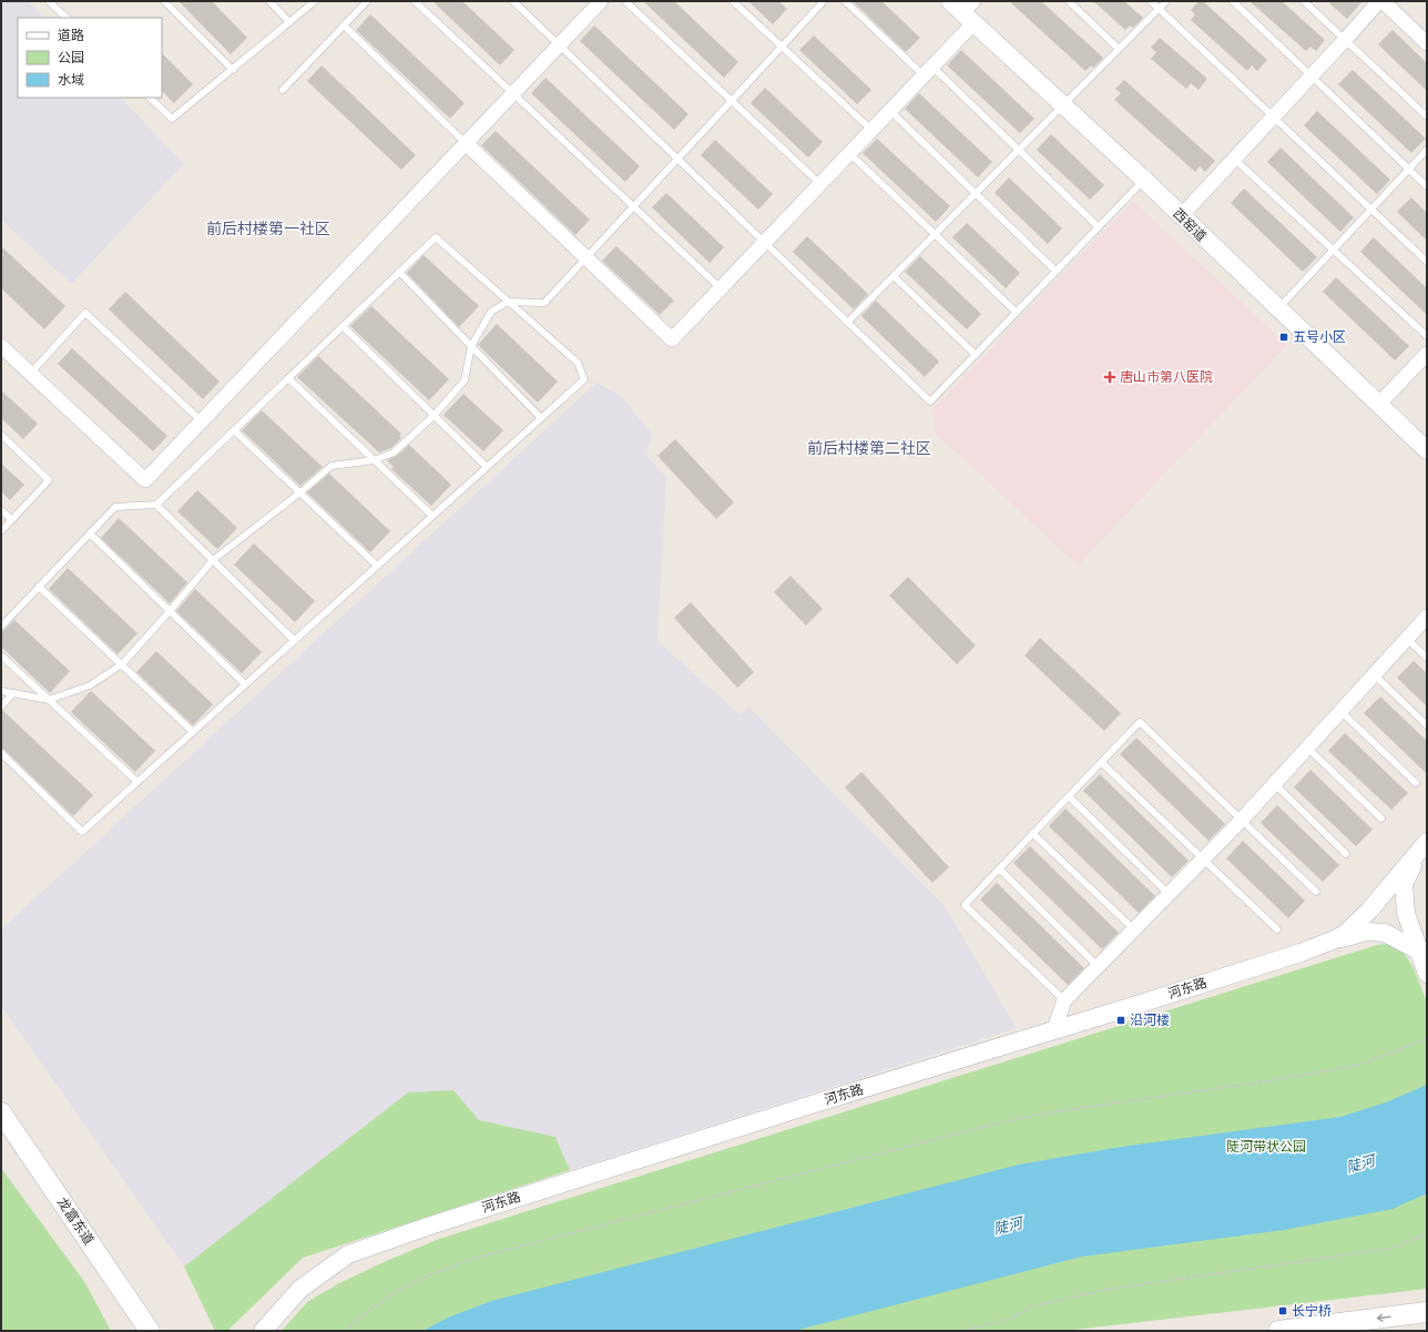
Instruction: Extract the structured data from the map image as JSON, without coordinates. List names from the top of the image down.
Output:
{
  "streets": {
    "main road": ["龙富东道"],
    "street": ["西窑道", "河东路"]
  },
  "districts": ["前后村楼第一社区", "前后村楼第二社区"],
  "water": ["陡河"],
  "parks": ["陡河带状公园"],
  "places": {
    "transit": ["五号小区", "沿河楼", "长宁桥"],
    "health": ["唐山市第八医院"]
  },
  "legend": ["道路", "公园", "水域"]
}
